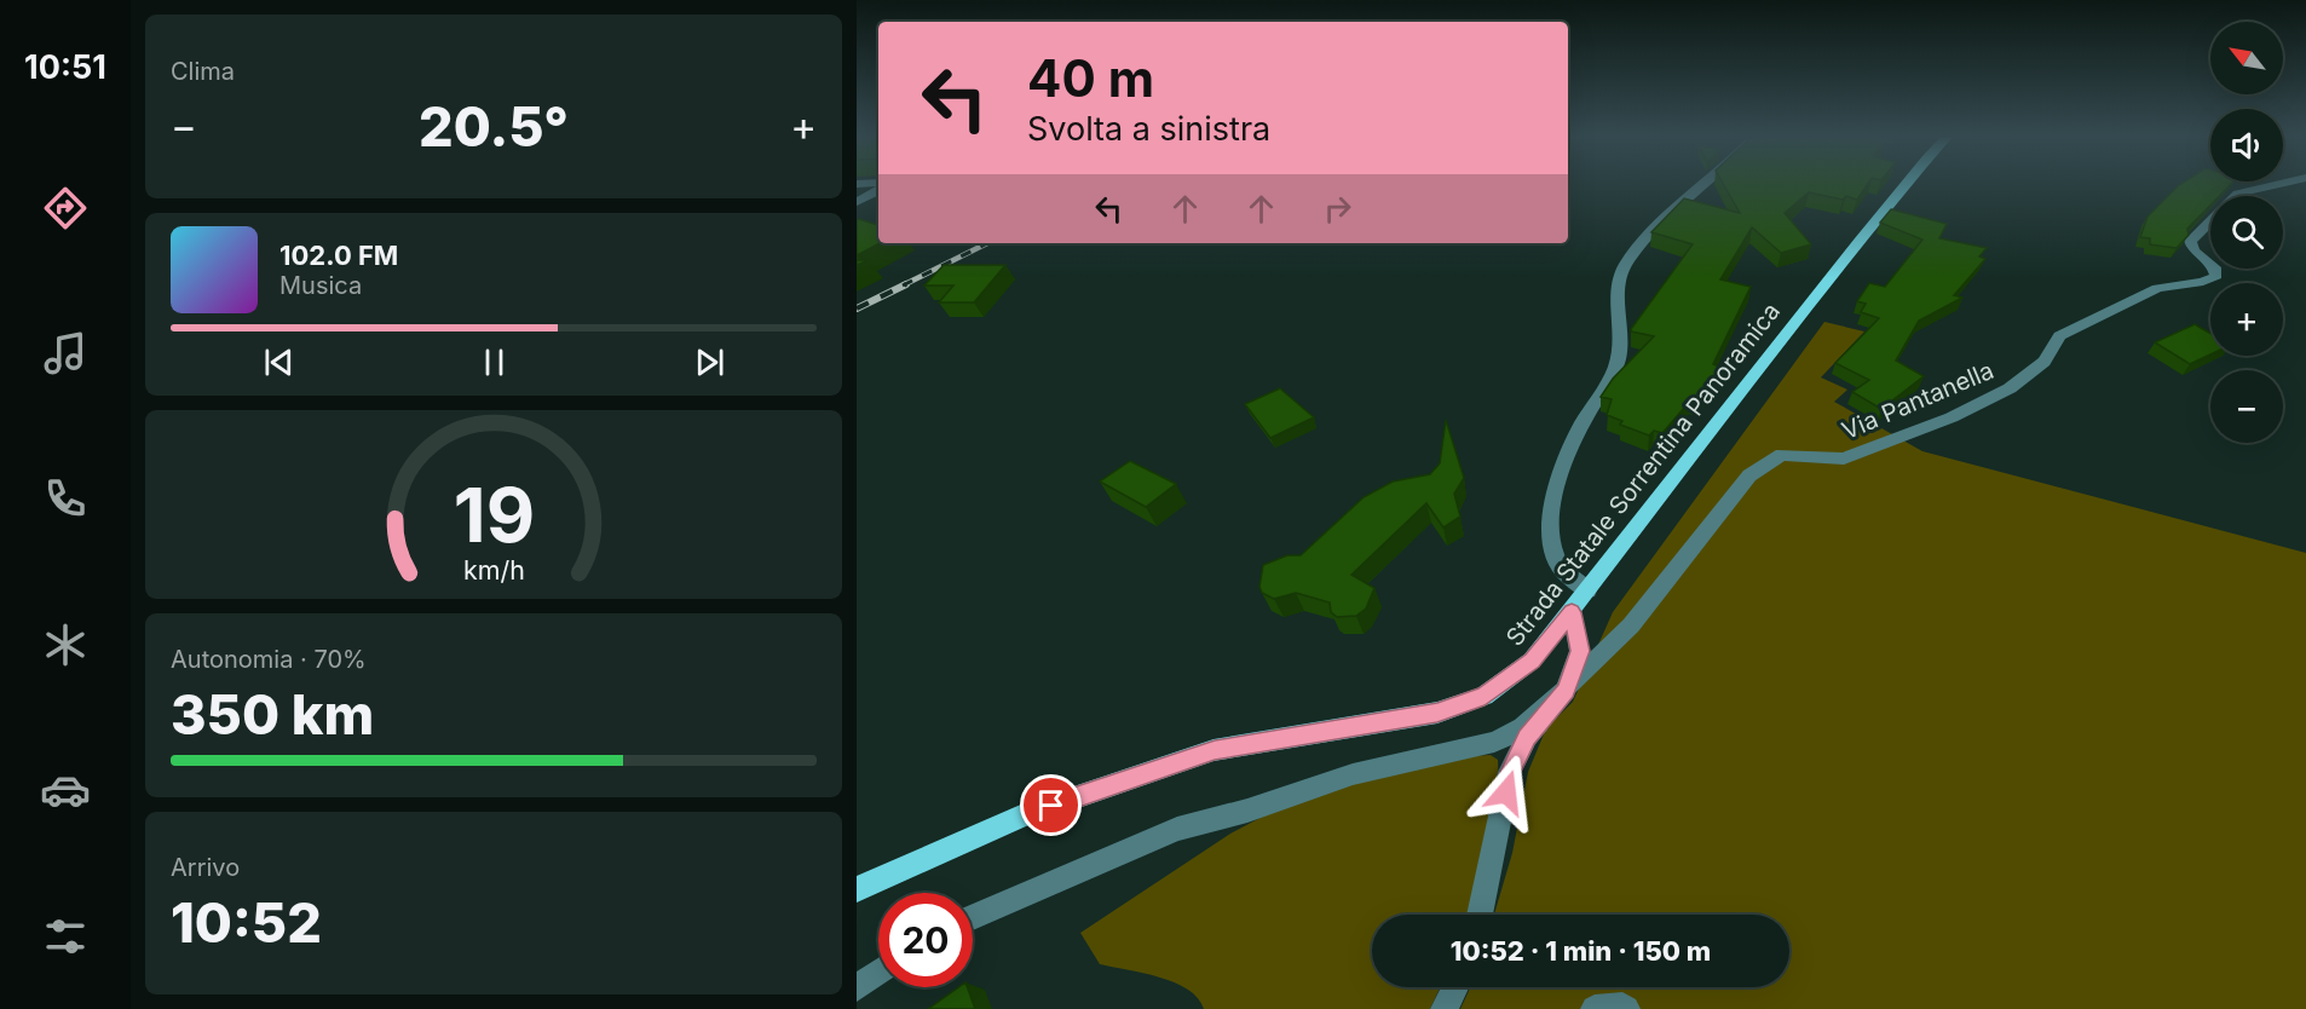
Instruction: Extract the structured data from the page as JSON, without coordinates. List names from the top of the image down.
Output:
{
  "streets": {
    "main road": ["Strada Statale Sorrentina Panoramica"],
    "street": ["Via Pantanella"]
  },
  "north": "top left",
  "page": {
    "tabs": "10:51",
    "tile": [
      "Clima",
      ["Autonomia · 70%", "350 km"],
      ["Arrivo", "10:52"]
    ],
    "map_buttons": ["+", "−"],
    "turn": ["40 m", "Svolta a sinistra"],
    "heat": ["−", "20.5°", "+"],
    "song": ["102.0 FM", "Musica"],
    "limit": "20",
    "trip": "10:52 · 1 min · 150 m",
    "gauge": ["19", "km/h"]
  }
}
